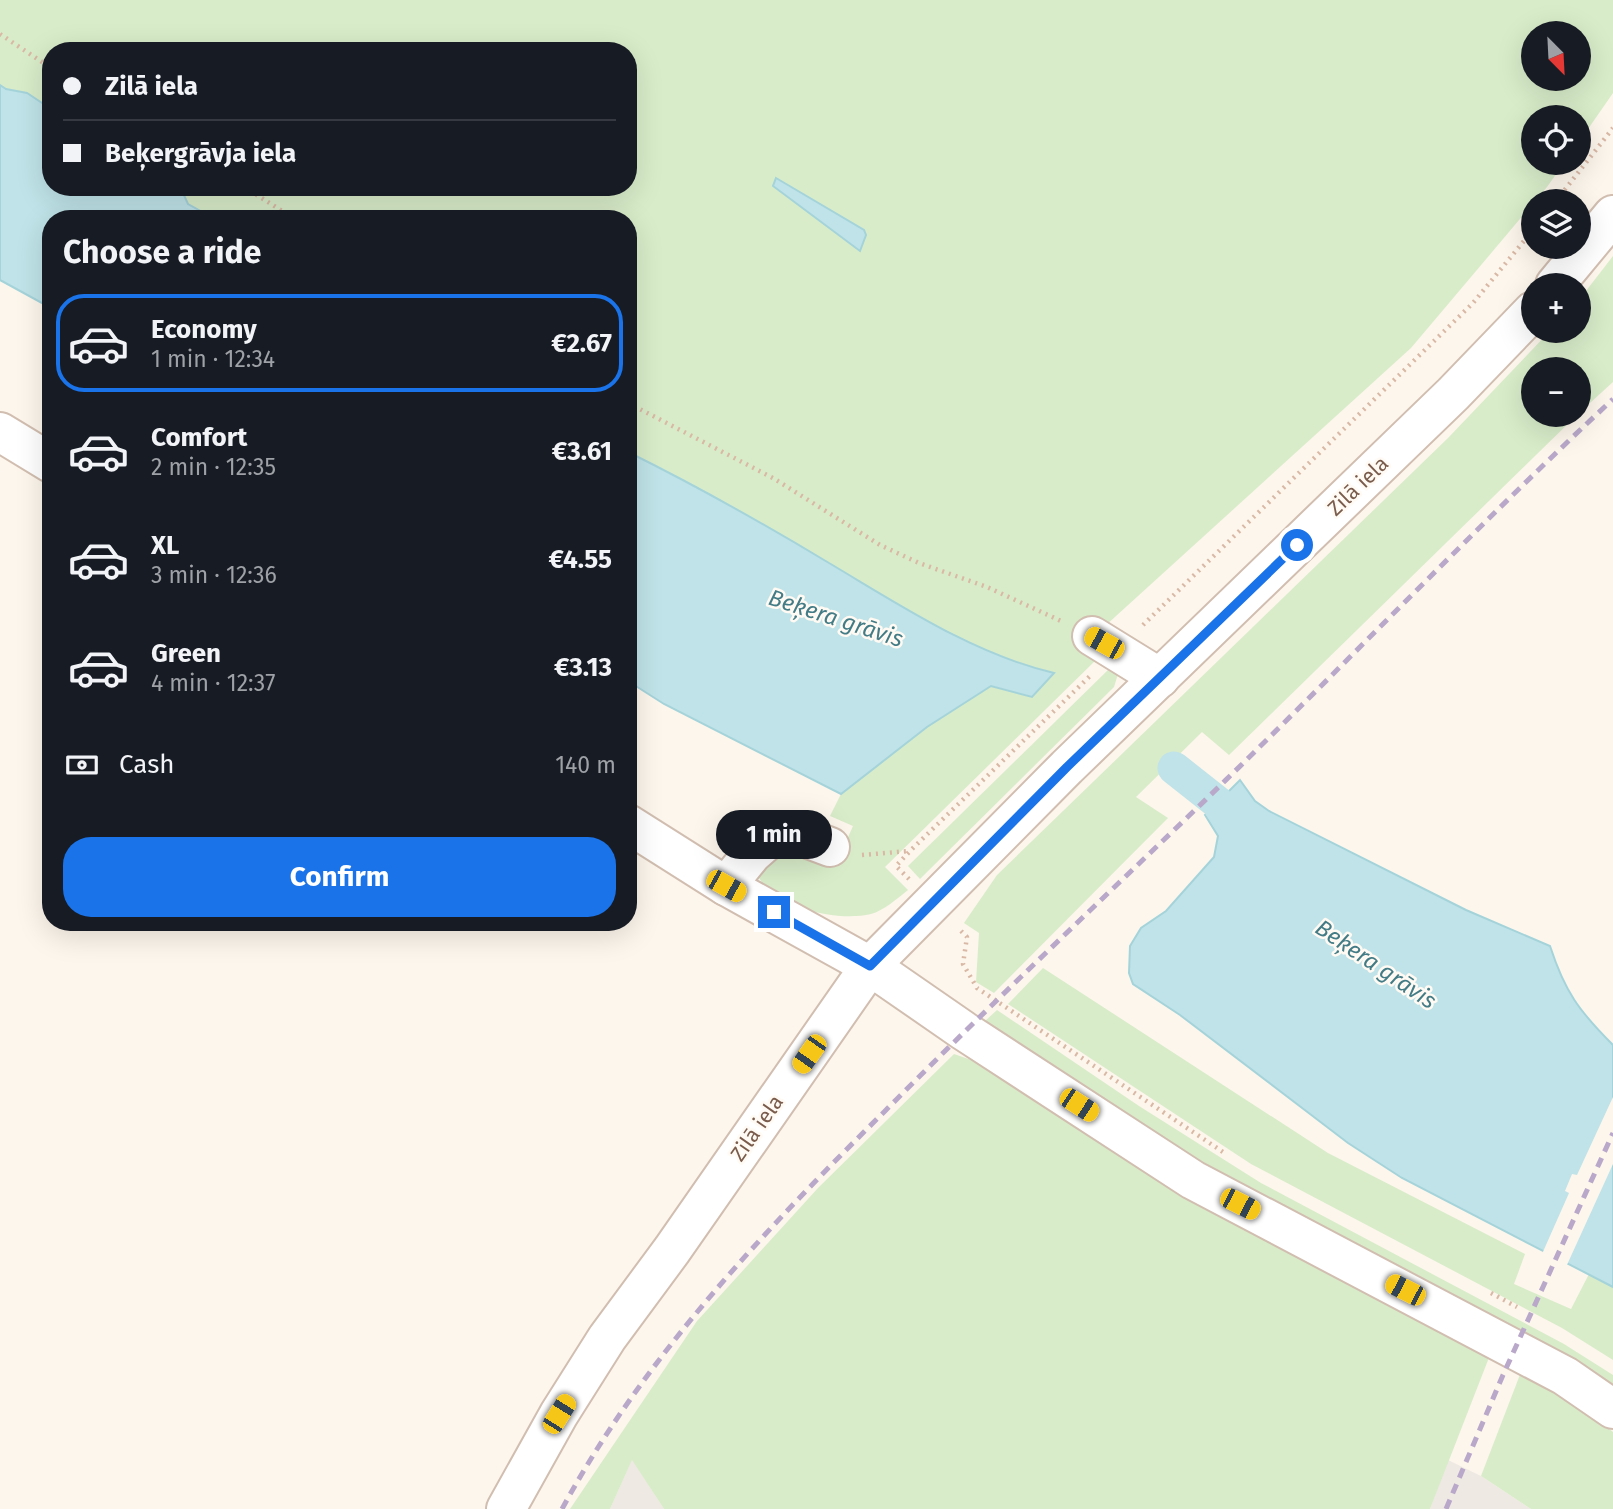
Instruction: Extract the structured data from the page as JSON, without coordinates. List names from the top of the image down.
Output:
{
  "streets": {
    "street": ["Zilā iela"]
  },
  "water": ["Beķera grāvis"],
  "north": "bottom right",
  "page": {
    "map_buttons": ["+", "−"],
    "banner": ["Zilā iela", "Beķergrāvja iela"],
    "heading": "Choose a ride",
    "list": [
      {
        "name": "Economy",
        "note": "1 min · 12:34",
        "value": "€2.67"
      },
      {
        "name": "Comfort",
        "note": "2 min · 12:35",
        "value": "€3.61"
      },
      {
        "name": "XL",
        "note": "3 min · 12:36",
        "value": "€4.55"
      },
      {
        "name": "Green",
        "note": "4 min · 12:37",
        "value": "€3.13"
      }
    ],
    "pay": ["Cash", "140 m"],
    "bubble": "1 min",
    "buttons": "Confirm"
  }
}
